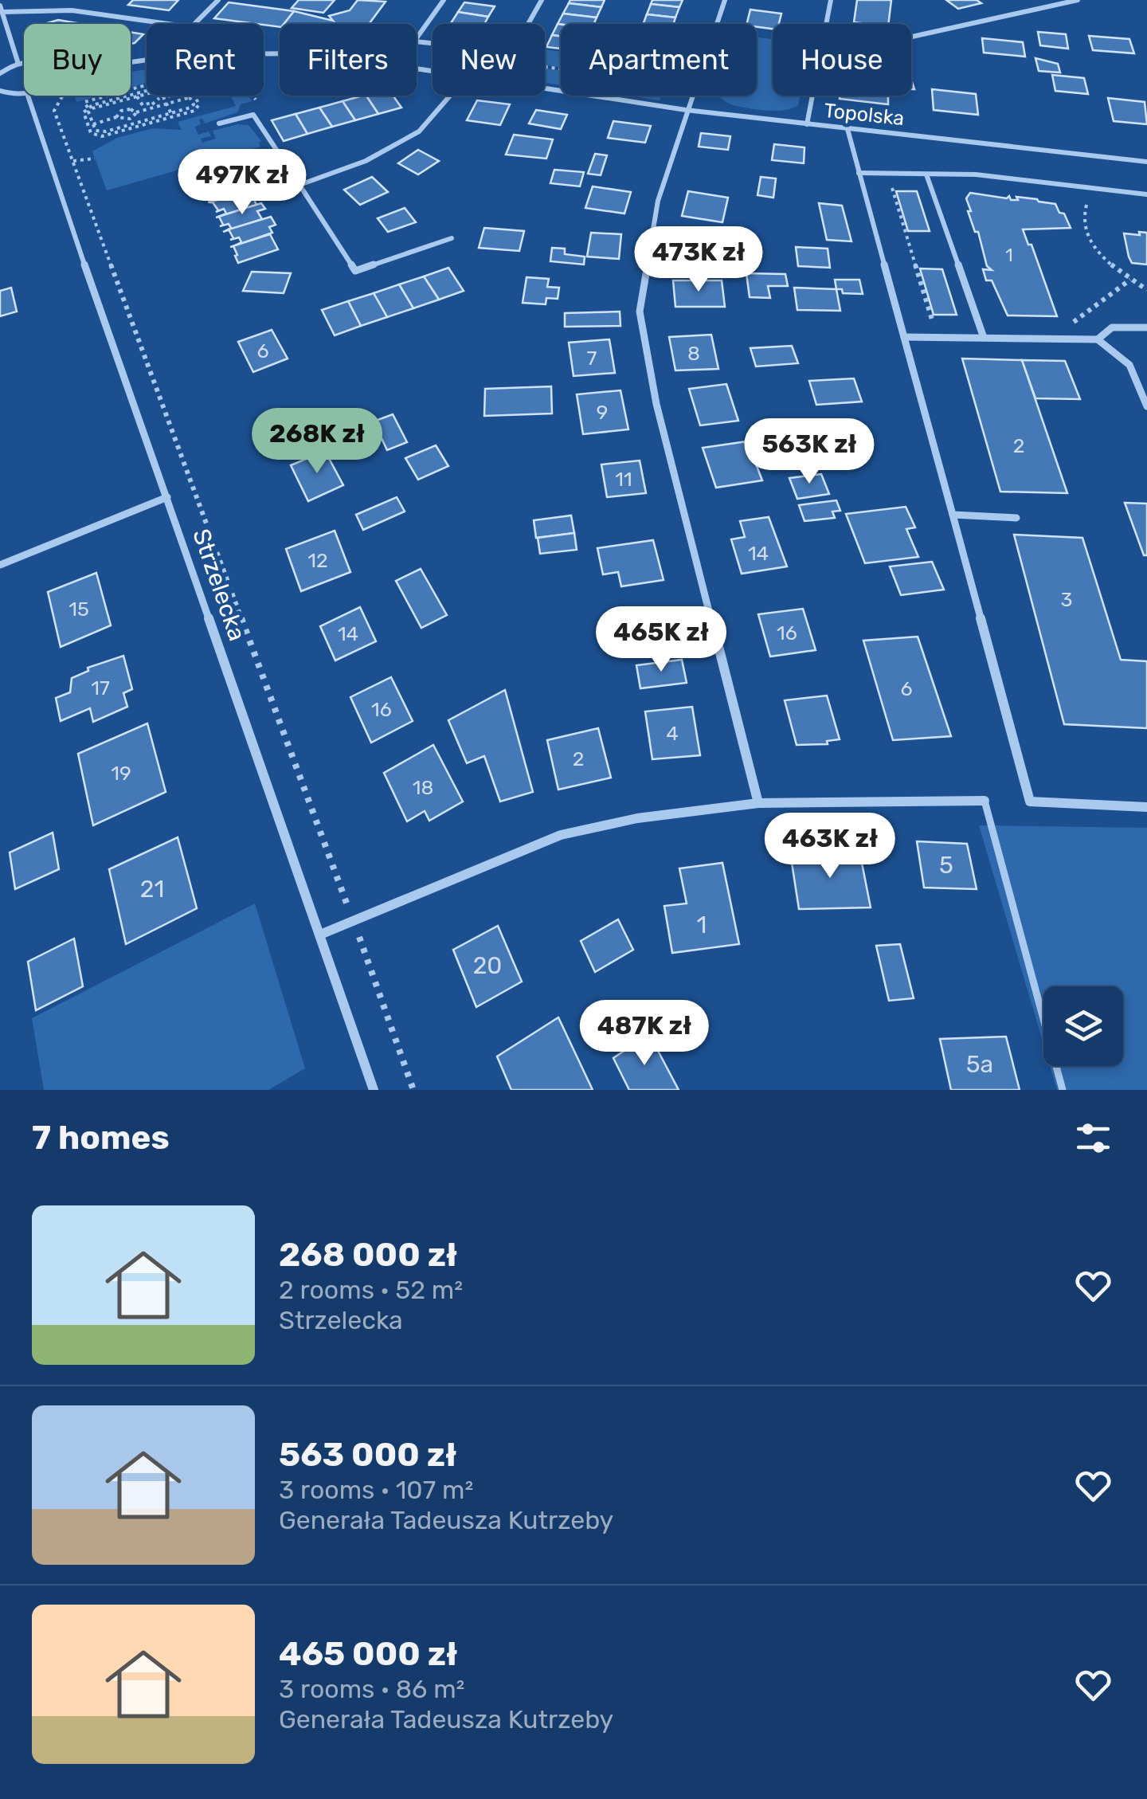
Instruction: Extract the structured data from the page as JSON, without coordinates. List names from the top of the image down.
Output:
{
  "streets": {
    "street": ["Topolska", "Strzelecka"]
  },
  "house_numbers": [
    "1",
    "6",
    "8",
    "7",
    "9",
    "2",
    "11",
    "14",
    "12",
    "3",
    "15",
    "16",
    "14",
    "17",
    "6",
    "16",
    "4",
    "2",
    "19",
    "18",
    "5",
    "21",
    "1",
    "20",
    "5a"
  ],
  "page": {
    "chip": [
      "Buy",
      "Rent",
      "Filters",
      "New",
      "Apartment",
      "House"
    ],
    "price": [
      "497K zł",
      "473K zł",
      "268K zł",
      "563K zł",
      "465K zł",
      "463K zł",
      "487K zł"
    ],
    "heading": "7 homes",
    "list": [
      {
        "name": "268 000 zł",
        "note": "2 rooms · 52 m² · Strzelecka"
      },
      {
        "name": "563 000 zł",
        "note": "3 rooms · 107 m² · Generała Tadeusza Kutrzeby"
      },
      {
        "name": "465 000 zł",
        "note": "3 rooms · 86 m² · Generała Tadeusza Kutrzeby"
      }
    ]
  }
}
